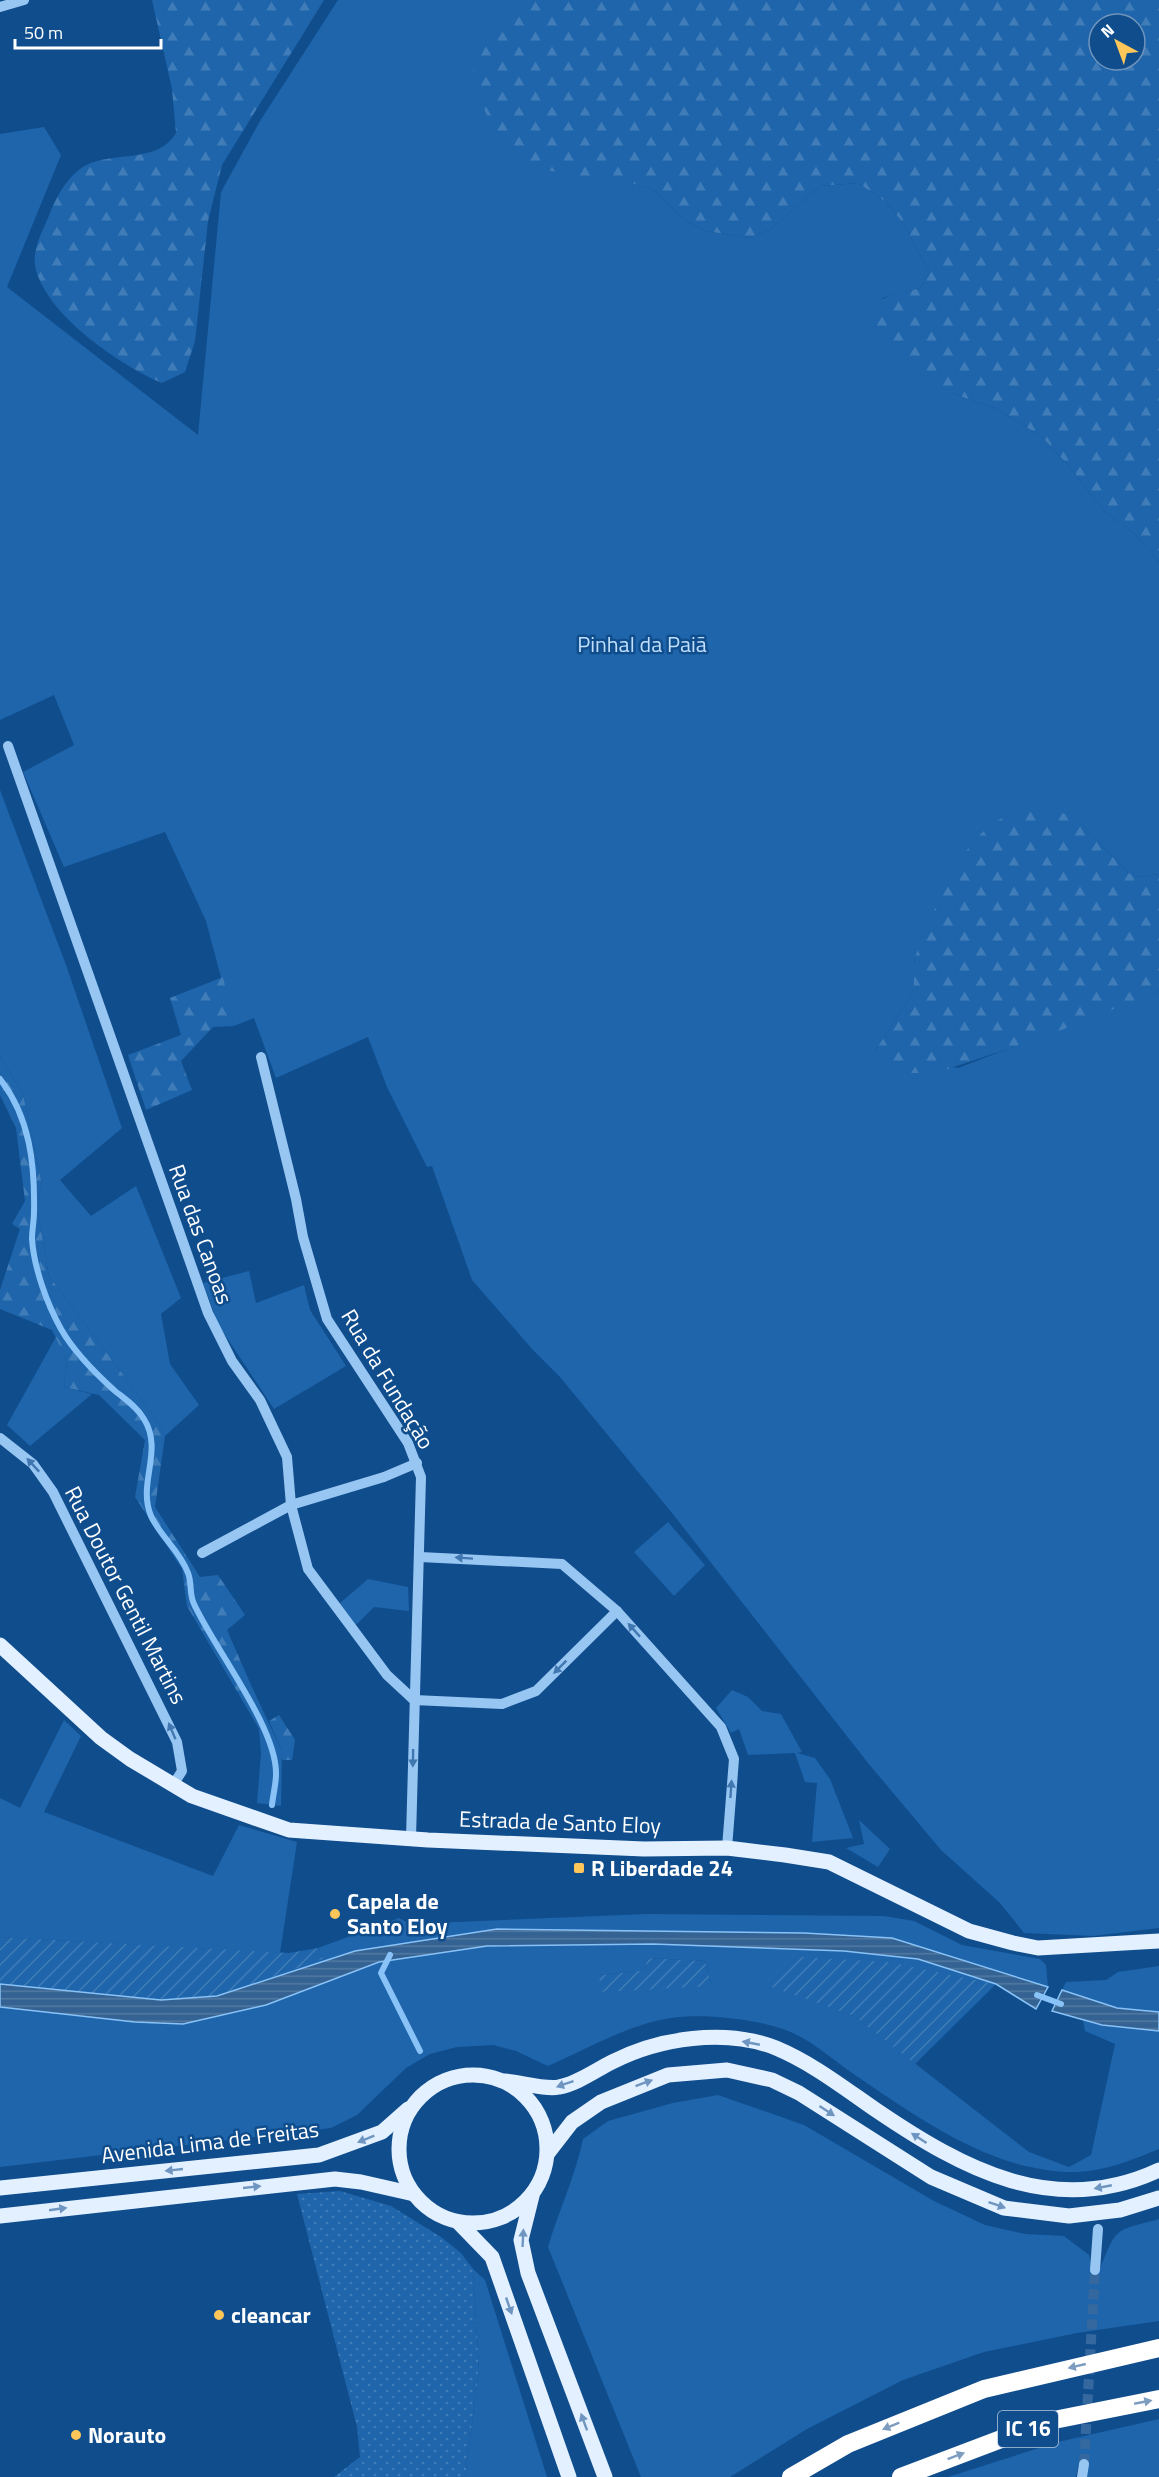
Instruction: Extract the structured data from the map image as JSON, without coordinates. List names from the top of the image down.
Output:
{
  "streets": {
    "highway": ["IC 16"],
    "main road": ["Estrada de Santo Eloy", "Avenida Lima de Freitas"],
    "street": ["Rua das Canoas", "Rua da Fundação", "Rua Doutor Gentil Martins"]
  },
  "crossings": [
    ["Rua das Canoas", "Rua da Fundação"],
    ["Rua da Fundação", "Estrada de Santo Eloy"],
    ["Rua Doutor Gentil Martins", "Estrada de Santo Eloy"]
  ],
  "one_way": ["Rua Doutor Gentil Martins"],
  "parks": ["Pinhal da Paiã"],
  "places": {
    "transit": ["R Liberdade 24"],
    "other": ["Capela de Santo Eloy", "cleancar", "Norauto"]
  },
  "scale_bar": "50 m",
  "north": "top left"
}
